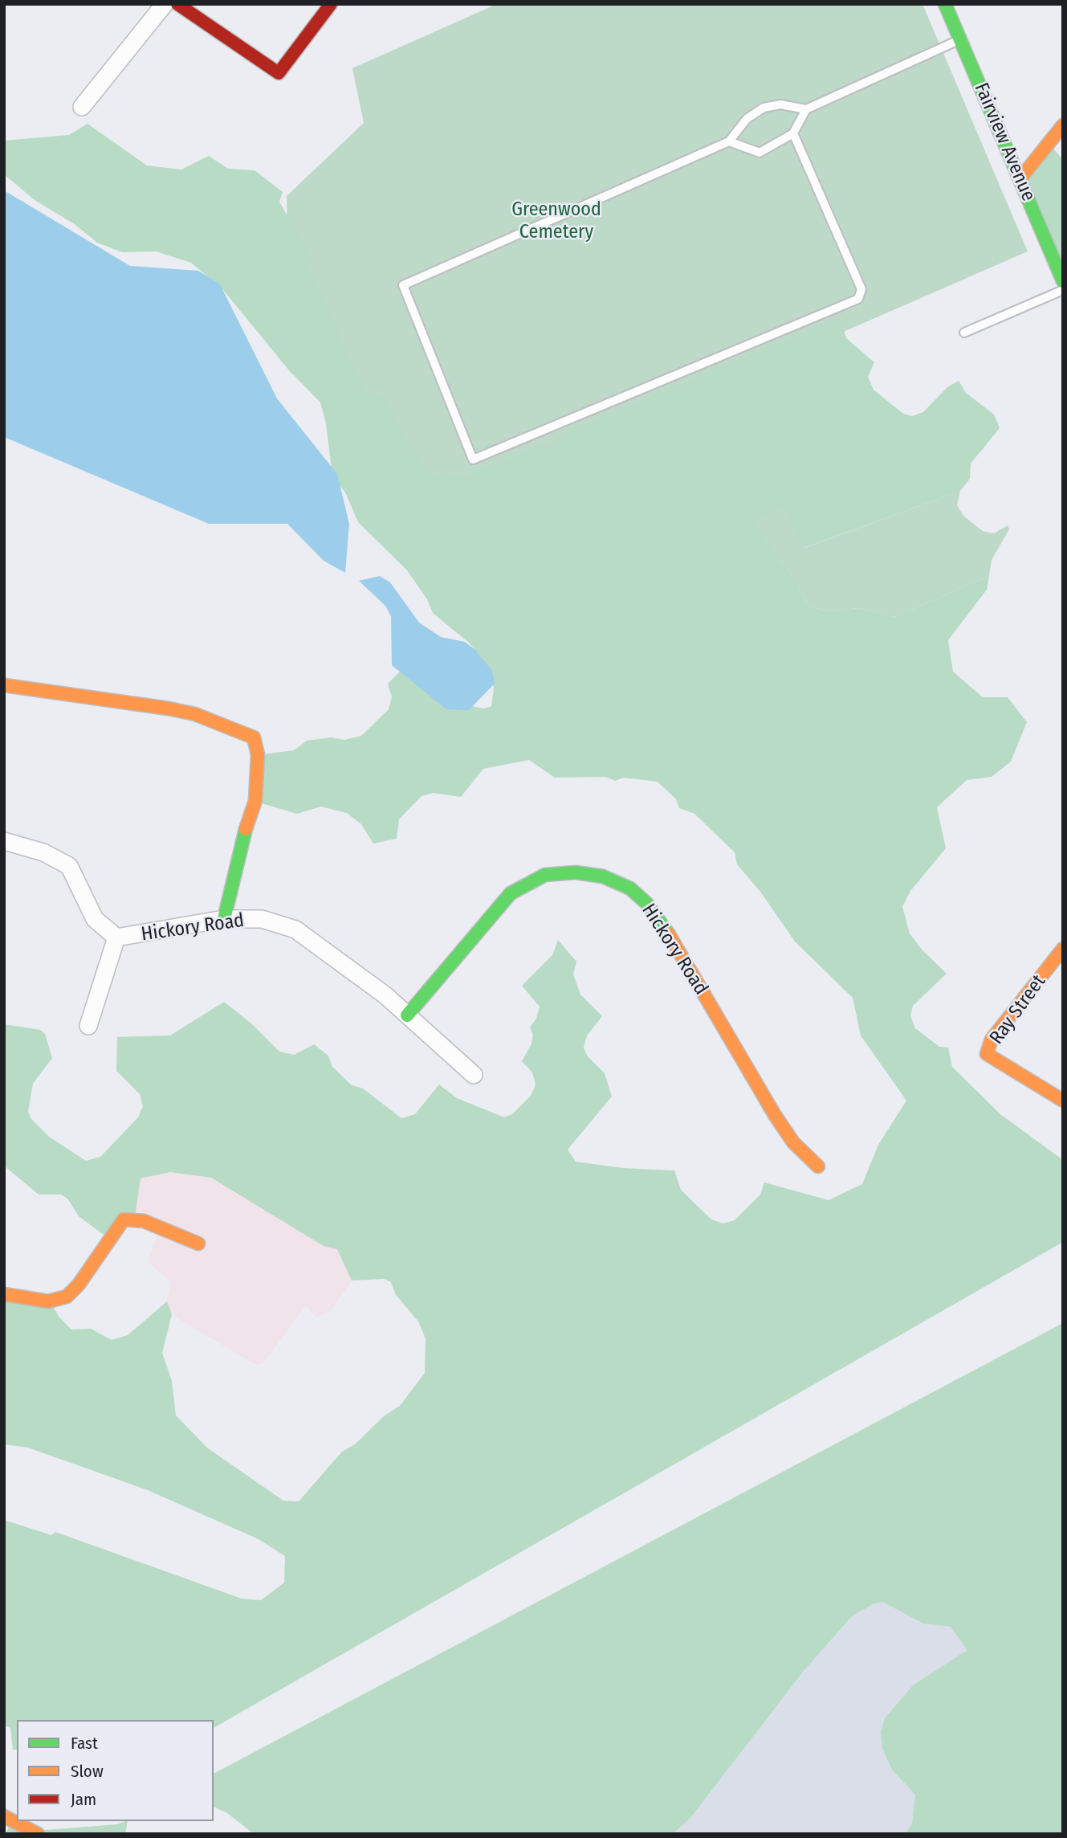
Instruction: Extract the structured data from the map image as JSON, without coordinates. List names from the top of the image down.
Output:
{
  "streets": {
    "street": ["Fairview Avenue", "Hickory Road", "Ray Street"]
  },
  "parks": ["Greenwood Cemetery"],
  "legend": ["Fast", "Slow", "Jam"]
}
